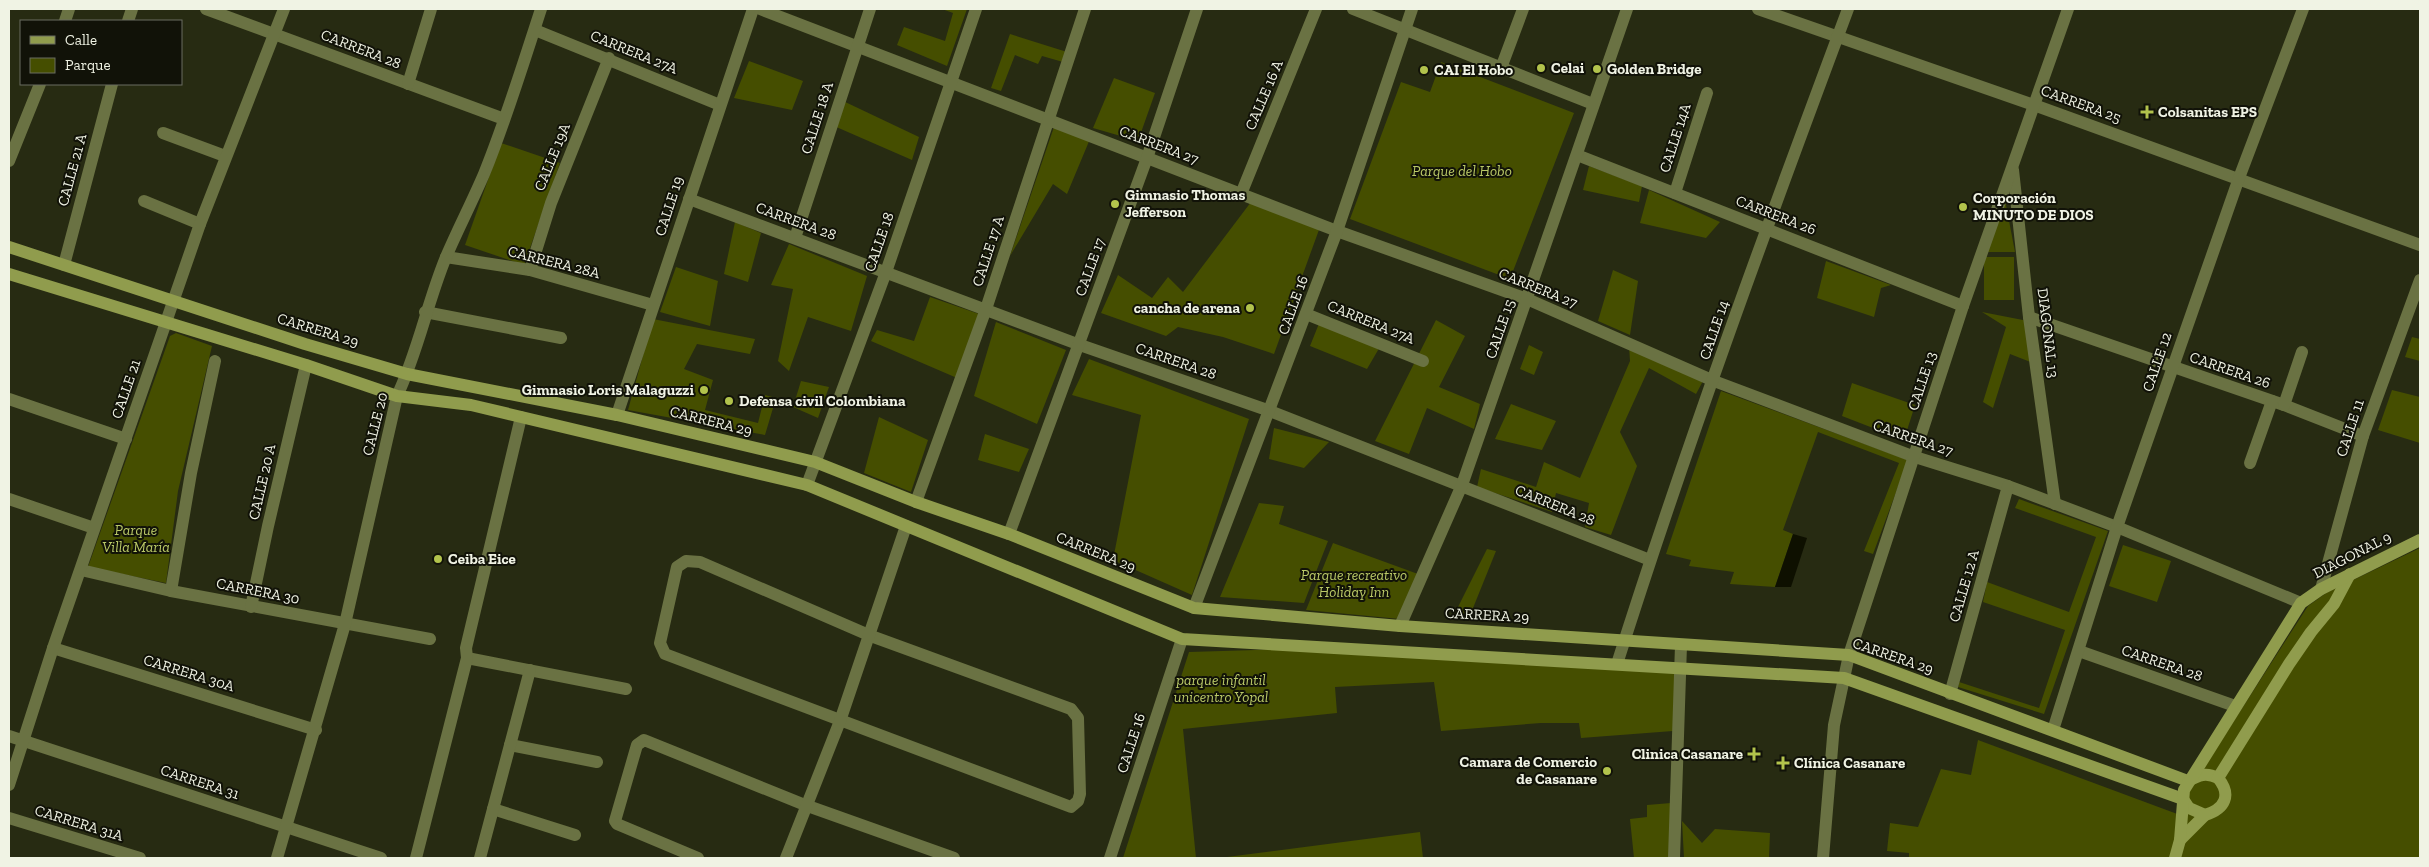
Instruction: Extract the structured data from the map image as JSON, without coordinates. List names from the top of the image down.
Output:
{
  "streets": {
    "main road": ["CARRERA 29", "DIAGONAL 9"],
    "street": [
      "CARRERA 28",
      "CARRERA 27A",
      "CALLE 16 A",
      "CARRERA 25",
      "CALLE 18 A",
      "CALLE 14A",
      "CARRERA 27",
      "CALLE 19A",
      "CALLE 21 A",
      "CALLE 19",
      "CARRERA 26",
      "CALLE 18",
      "CALLE 17 A",
      "CARRERA 28A",
      "CALLE 17",
      "CALLE 16",
      "CALLE 15",
      "CALLE 14",
      "DIAGONAL 13",
      "CALLE 12",
      "CALLE 13",
      "CALLE 21",
      "CALLE 20",
      "CALLE 11",
      "CALLE 20 A",
      "CALLE 12 A",
      "CARRERA 30",
      "CARRERA 30A",
      "CARRERA 31",
      "CARRERA 31A"
    ]
  },
  "crossings": [
    ["CARRERA 28", "CALLE 18 A"],
    ["CARRERA 28", "CALLE 19"],
    ["CARRERA 28", "CALLE 18"],
    ["CARRERA 28", "CALLE 17 A"],
    ["CARRERA 28", "CALLE 17"],
    ["CARRERA 28", "CALLE 16"],
    ["CARRERA 28", "CALLE 15"],
    ["CARRERA 28", "CALLE 14"],
    ["CARRERA 28", "CALLE 12"],
    ["CARRERA 28", "CALLE 21"],
    ["CARRERA 28", "CALLE 20"],
    ["CARRERA 27A", "CALLE 19A"],
    ["CARRERA 27A", "CALLE 19"],
    ["CARRERA 27A", "CALLE 16"],
    ["CARRERA 27A", "CALLE 20"],
    ["CALLE 16 A", "CARRERA 27"],
    ["CARRERA 25", "CALLE 14"],
    ["CARRERA 25", "CALLE 12"],
    ["CARRERA 25", "CALLE 13"],
    ["CALLE 18 A", "CARRERA 27"],
    ["CALLE 14A", "CARRERA 26"],
    ["CARRERA 27", "CALLE 18"],
    ["CARRERA 27", "CALLE 17 A"],
    ["CARRERA 27", "CALLE 17"],
    ["CARRERA 27", "CALLE 16"],
    ["CARRERA 27", "CALLE 15"],
    ["CARRERA 27", "CALLE 14"],
    ["CARRERA 27", "DIAGONAL 13"],
    ["CARRERA 27", "CALLE 12"],
    ["CARRERA 27", "CALLE 13"],
    ["CARRERA 27", "DIAGONAL 9"],
    ["CARRERA 27", "CALLE 12 A"],
    ["CALLE 19A", "CARRERA 28A"],
    ["CALLE 21 A", "CARRERA 29"],
    ["CALLE 19", "CARRERA 28A"],
    ["CALLE 19", "CARRERA 29"],
    ["CARRERA 26", "CALLE 15"],
    ["CARRERA 26", "CALLE 14"],
    ["CARRERA 26", "DIAGONAL 13"],
    ["CARRERA 26", "CALLE 12"],
    ["CARRERA 26", "CALLE 13"],
    ["CARRERA 26", "CALLE 11"],
    ["CALLE 18", "CARRERA 29"],
    ["CALLE 17 A", "CARRERA 29"],
    ["CARRERA 28A", "CALLE 20"],
    ["CALLE 17", "CARRERA 29"],
    ["CALLE 16", "CARRERA 29"],
    ["CALLE 15", "CARRERA 29"],
    ["CARRERA 29", "CALLE 14"],
    ["CARRERA 29", "CALLE 12"],
    ["CARRERA 29", "CALLE 13"],
    ["CARRERA 29", "CALLE 21"],
    ["CARRERA 29", "CALLE 20"],
    ["CARRERA 29", "CALLE 12 A"],
    ["DIAGONAL 13", "CALLE 13"],
    ["CALLE 21", "CARRERA 30"],
    ["CALLE 21", "CARRERA 30A"],
    ["CALLE 21", "CARRERA 31"],
    ["CALLE 20", "CARRERA 30"],
    ["CALLE 20", "CARRERA 30A"],
    ["CALLE 20", "CARRERA 31"],
    ["CALLE 11", "DIAGONAL 9"],
    ["CALLE 20 A", "CARRERA 30"]
  ],
  "parks": [
    "Parque del Hobo",
    "Parque Villa María",
    "Parque recreativo Holiday Inn",
    "parque infantil unicentro Yopal"
  ],
  "places": {
    "other": [
      "Celai",
      "Golden Bridge",
      "CAI El Hobo",
      "Gimnasio Thomas Jefferson",
      "Corporación MINUTO DE DIOS",
      "cancha de arena",
      "Gimnasio Loris Malaguzzi",
      "Defensa civil Colombiana",
      "Ceiba Eice",
      "Camara de Comercio de Casanare"
    ],
    "health": ["Colsanitas EPS", "Clinica Casanare", "Clínica Casanare"]
  },
  "legend": ["Calle", "Parque"]
}
